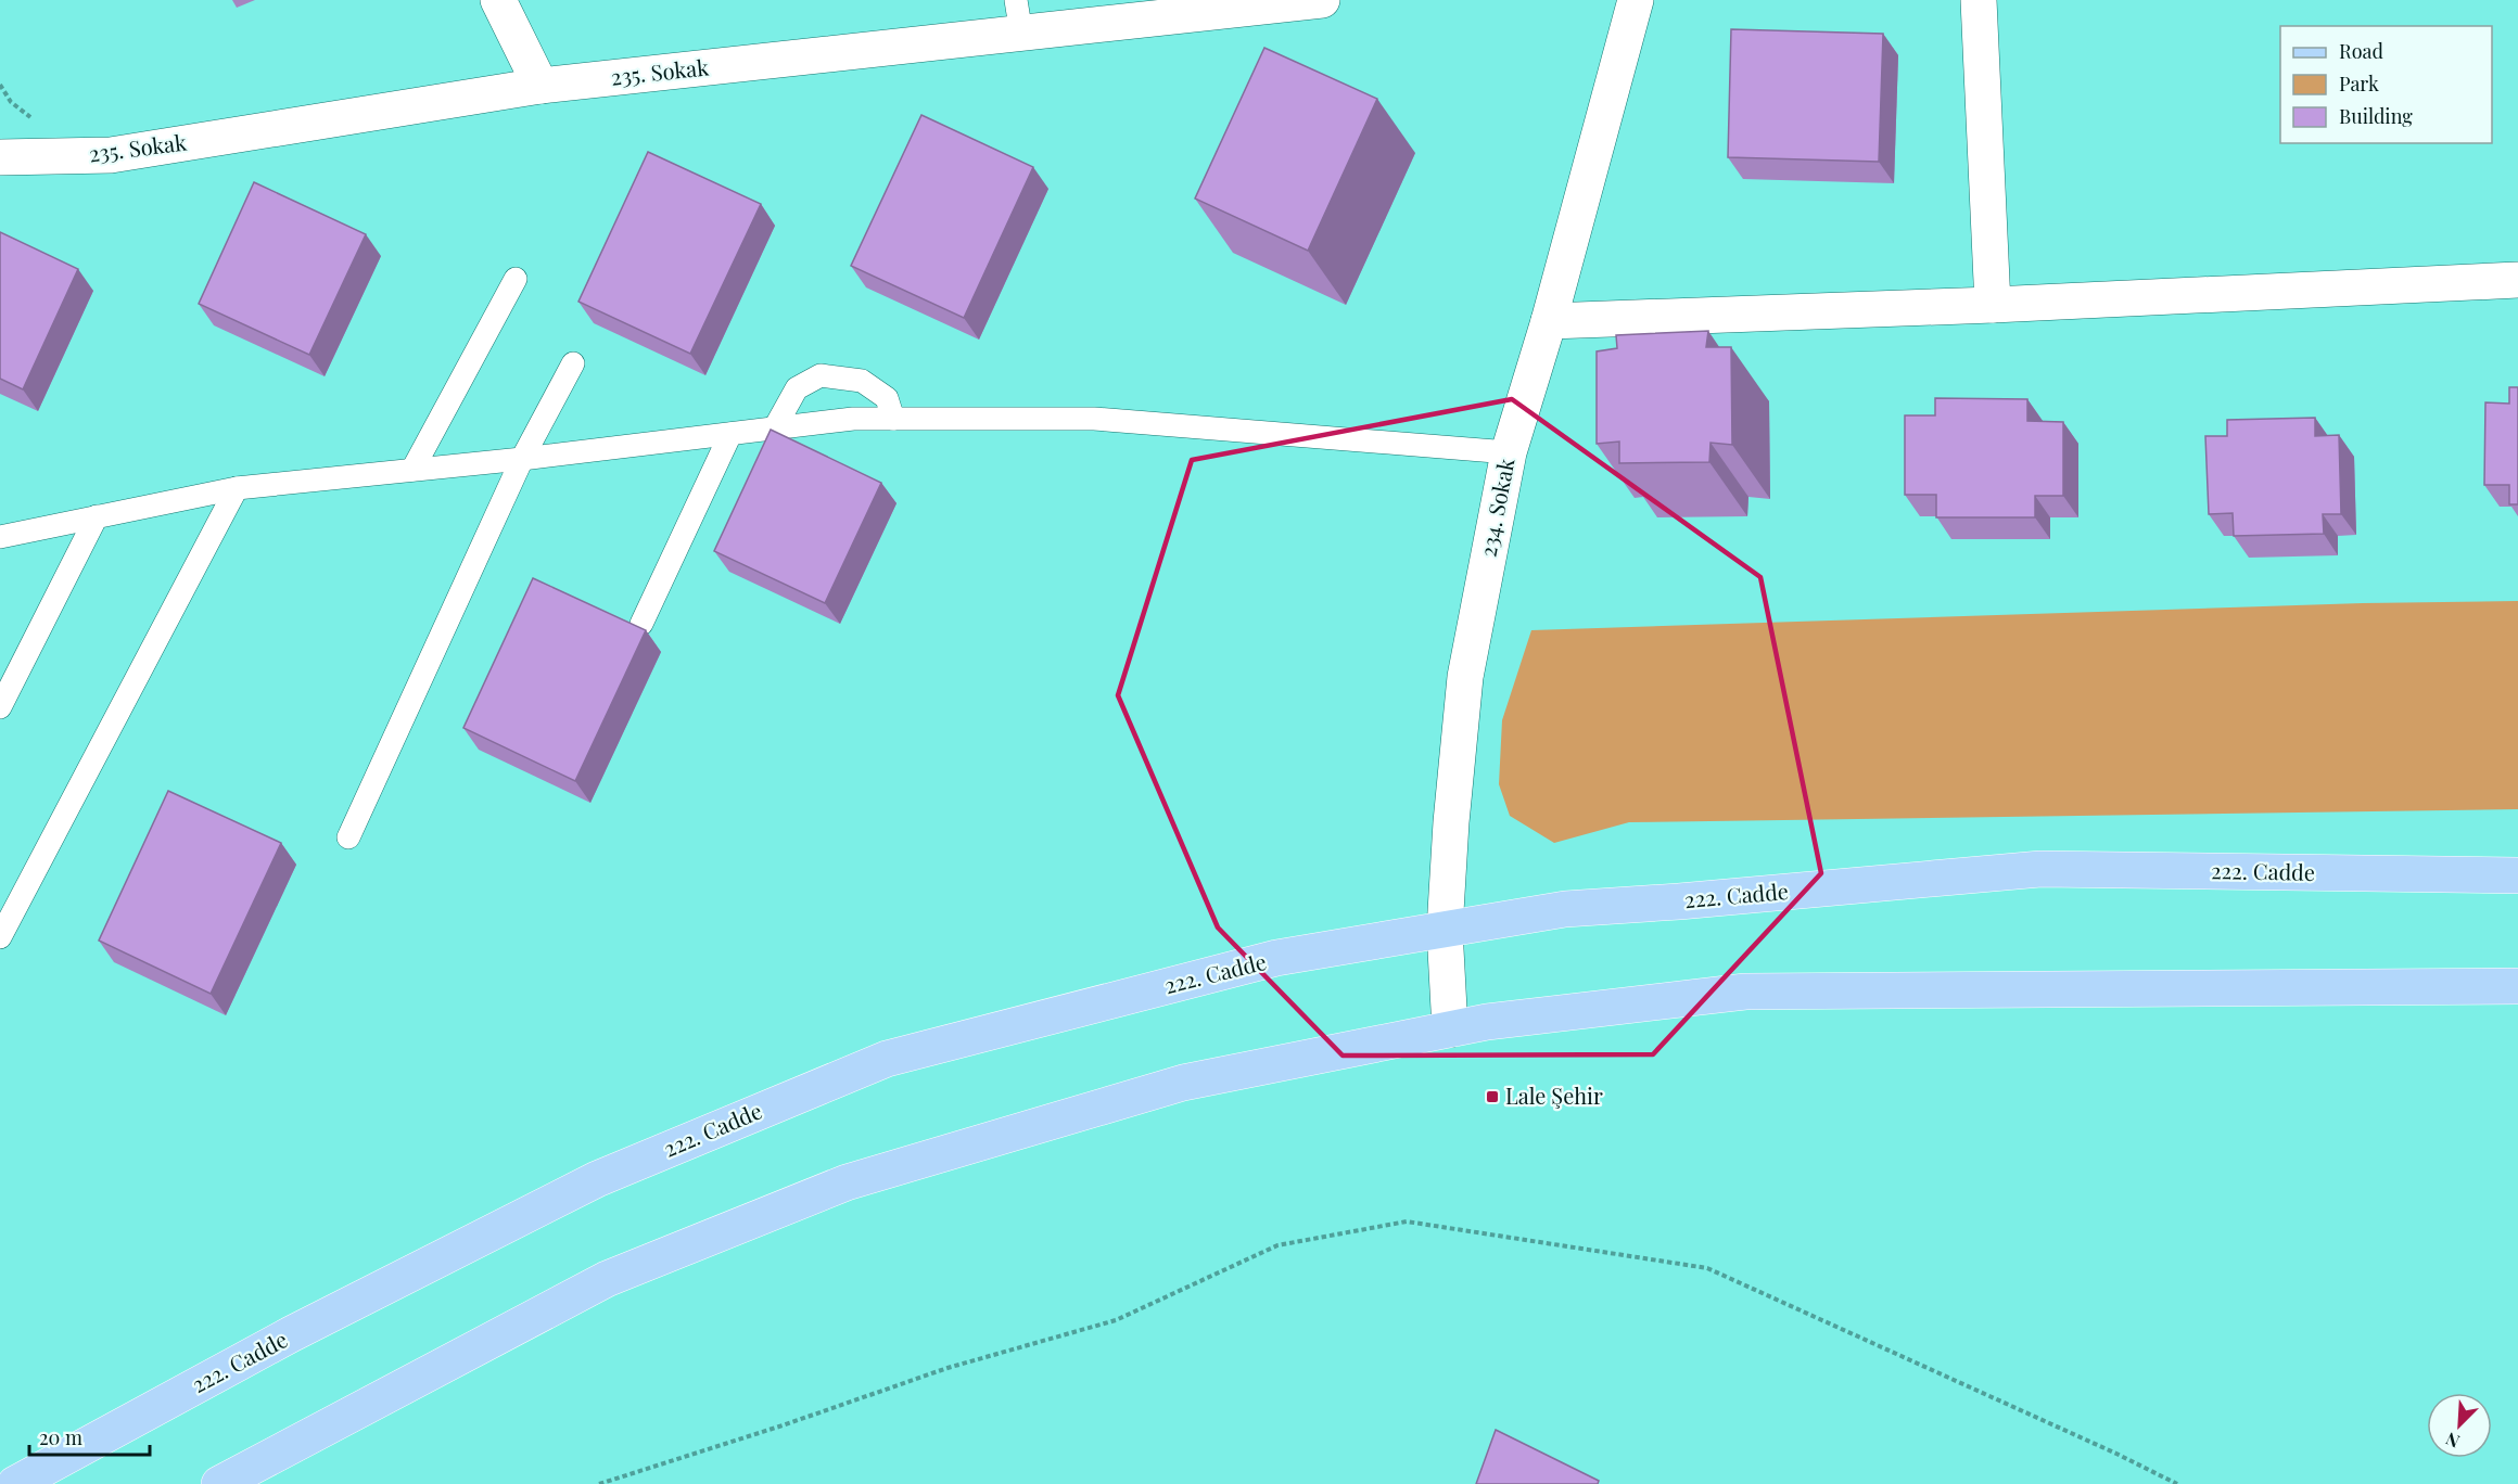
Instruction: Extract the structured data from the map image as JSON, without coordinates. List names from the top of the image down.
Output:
{
  "streets": {
    "main road": ["222. Cadde"],
    "street": ["235. Sokak", "234. Sokak"]
  },
  "crossings": [
    ["234. Sokak", "222. Cadde"]
  ],
  "places": {
    "transit": ["Lale Şehir"]
  },
  "legend": ["Road", "Park", "Building"],
  "scale_bar": "20 m",
  "north": "bottom left"
}
